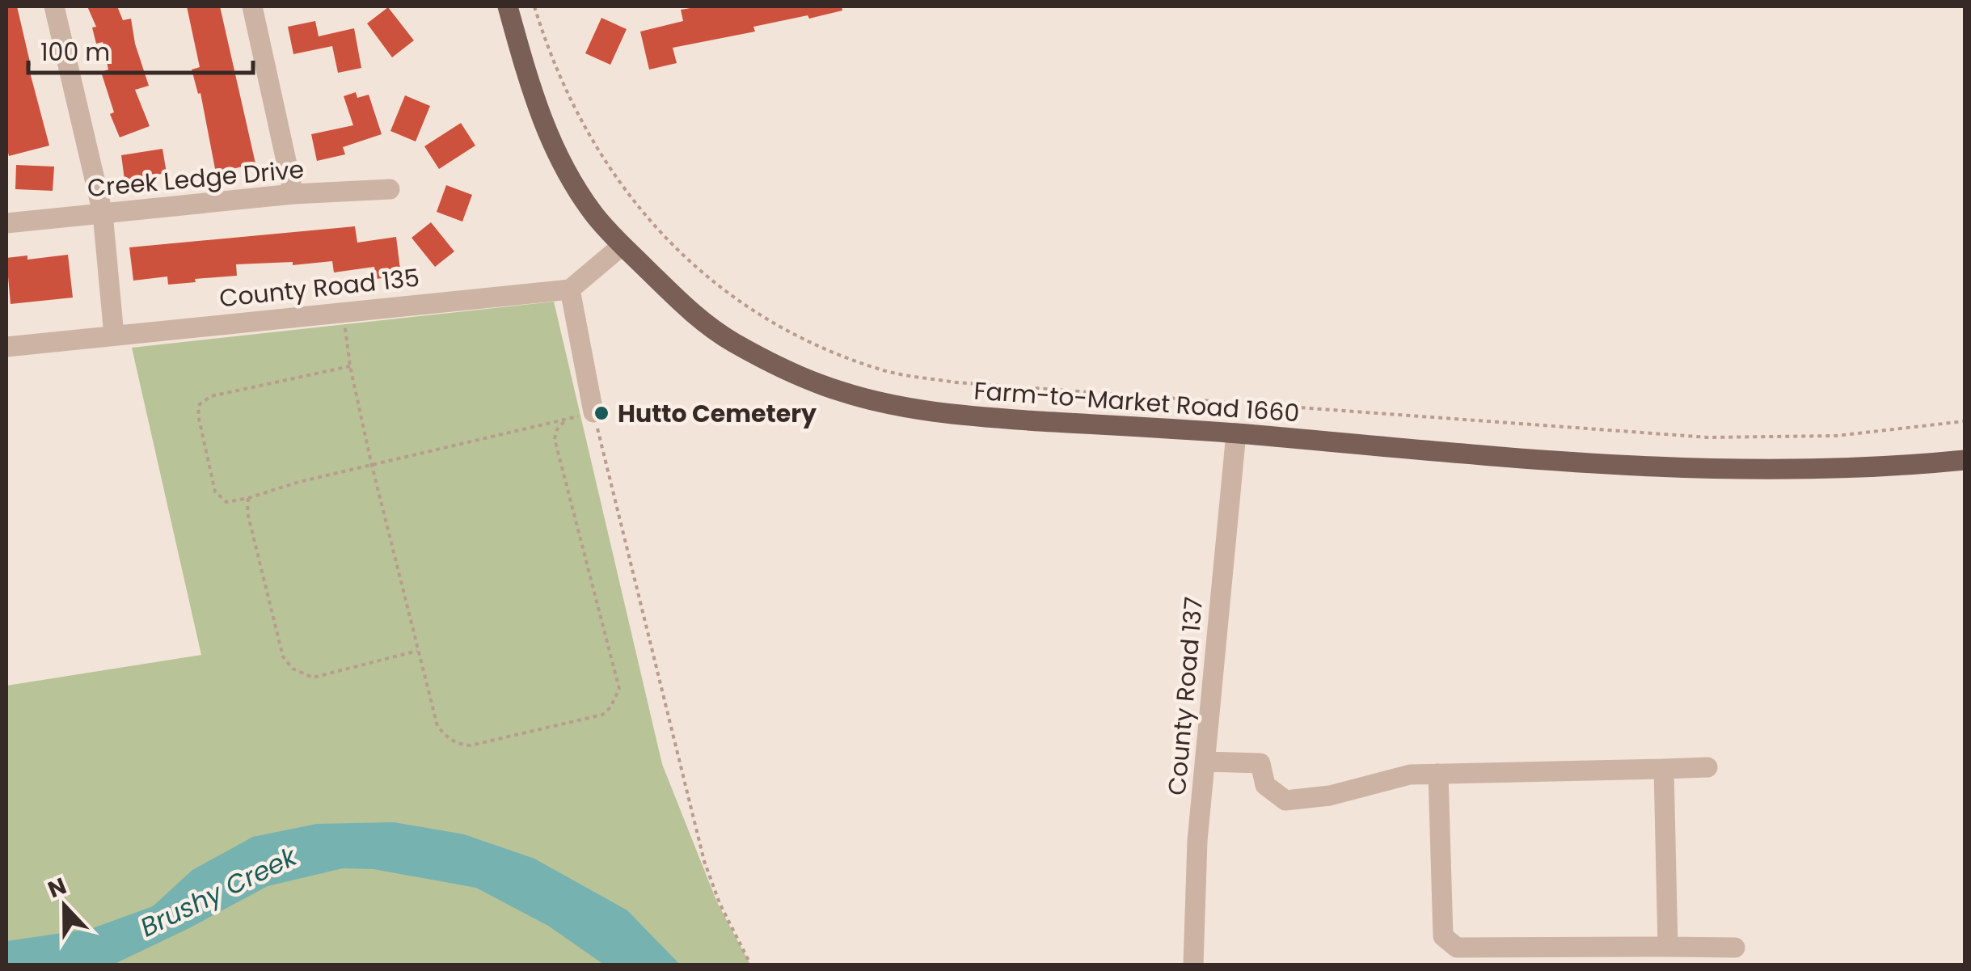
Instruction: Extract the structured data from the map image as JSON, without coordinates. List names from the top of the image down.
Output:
{
  "streets": {
    "main road": ["Farm-to-Market Road 1660"],
    "street": ["Creek Ledge Drive", "County Road 135", "County Road 137"]
  },
  "crossings": [
    ["Farm-to-Market Road 1660", "County Road 137"]
  ],
  "water": ["Brushy Creek"],
  "places": ["Hutto Cemetery"],
  "scale_bar": "100 m",
  "north": "top"
}
